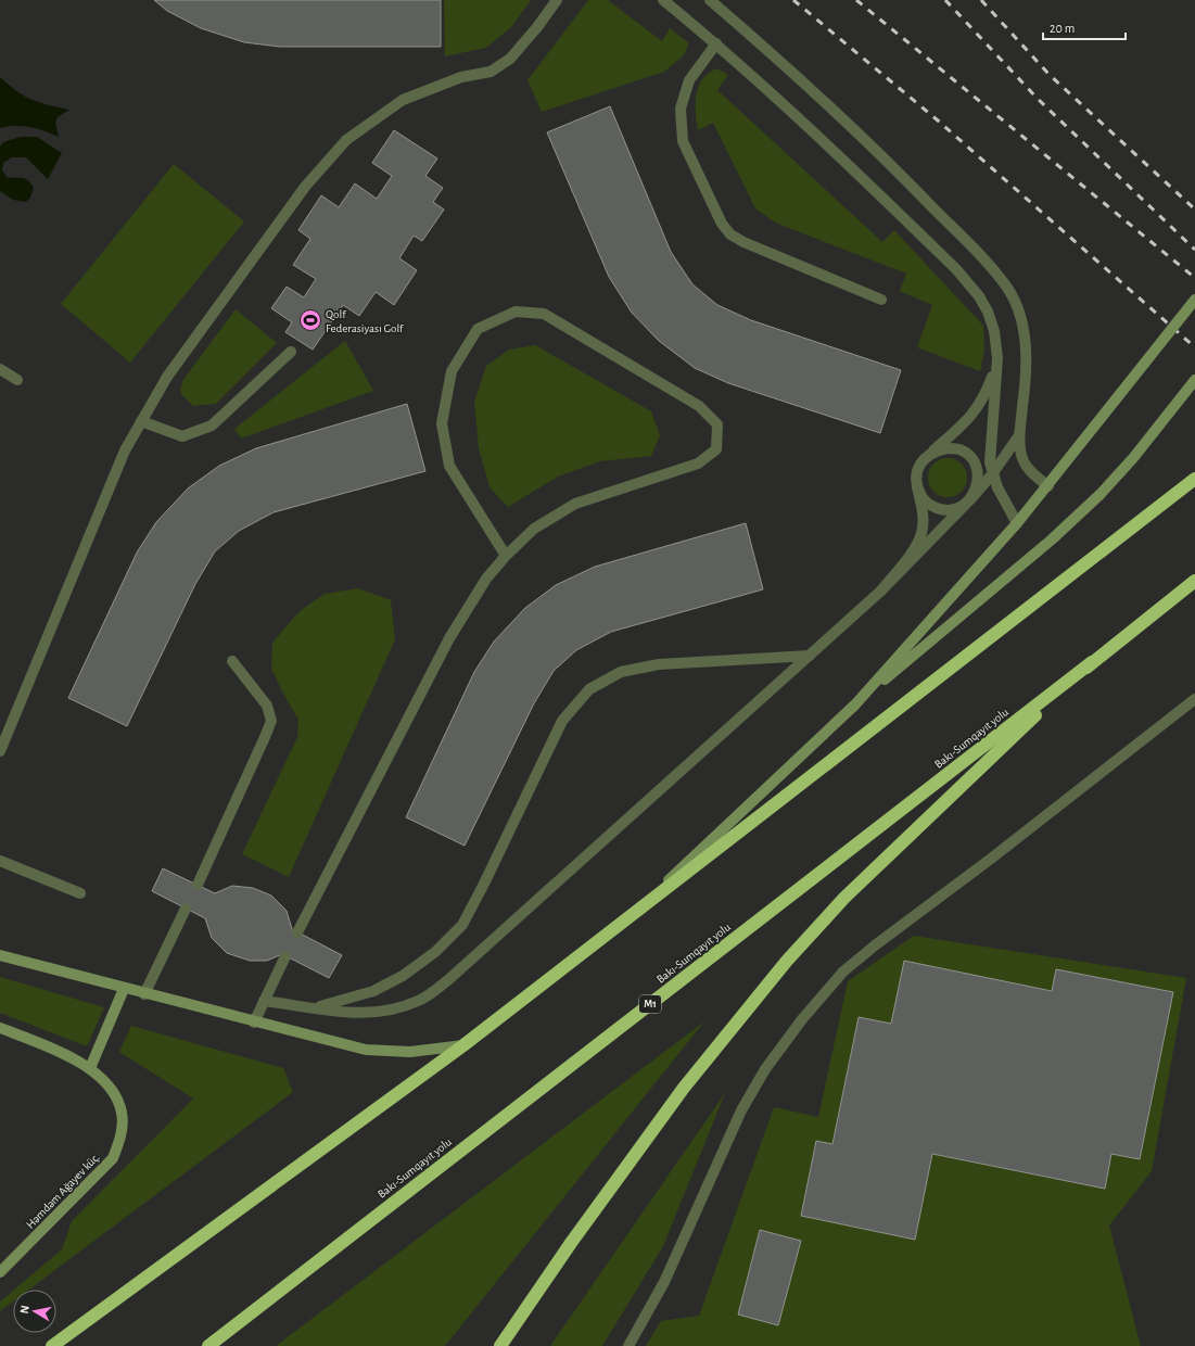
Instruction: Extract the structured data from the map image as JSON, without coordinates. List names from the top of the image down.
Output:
{
  "streets": {
    "highway": ["Bakı-Sumqayıt yolu", "M1"],
    "street": ["Həmdəm Ağayev küç."]
  },
  "places": {
    "sports": ["Qolf Federasiyası Golf"]
  },
  "scale_bar": "20 m",
  "north": "left"
}
